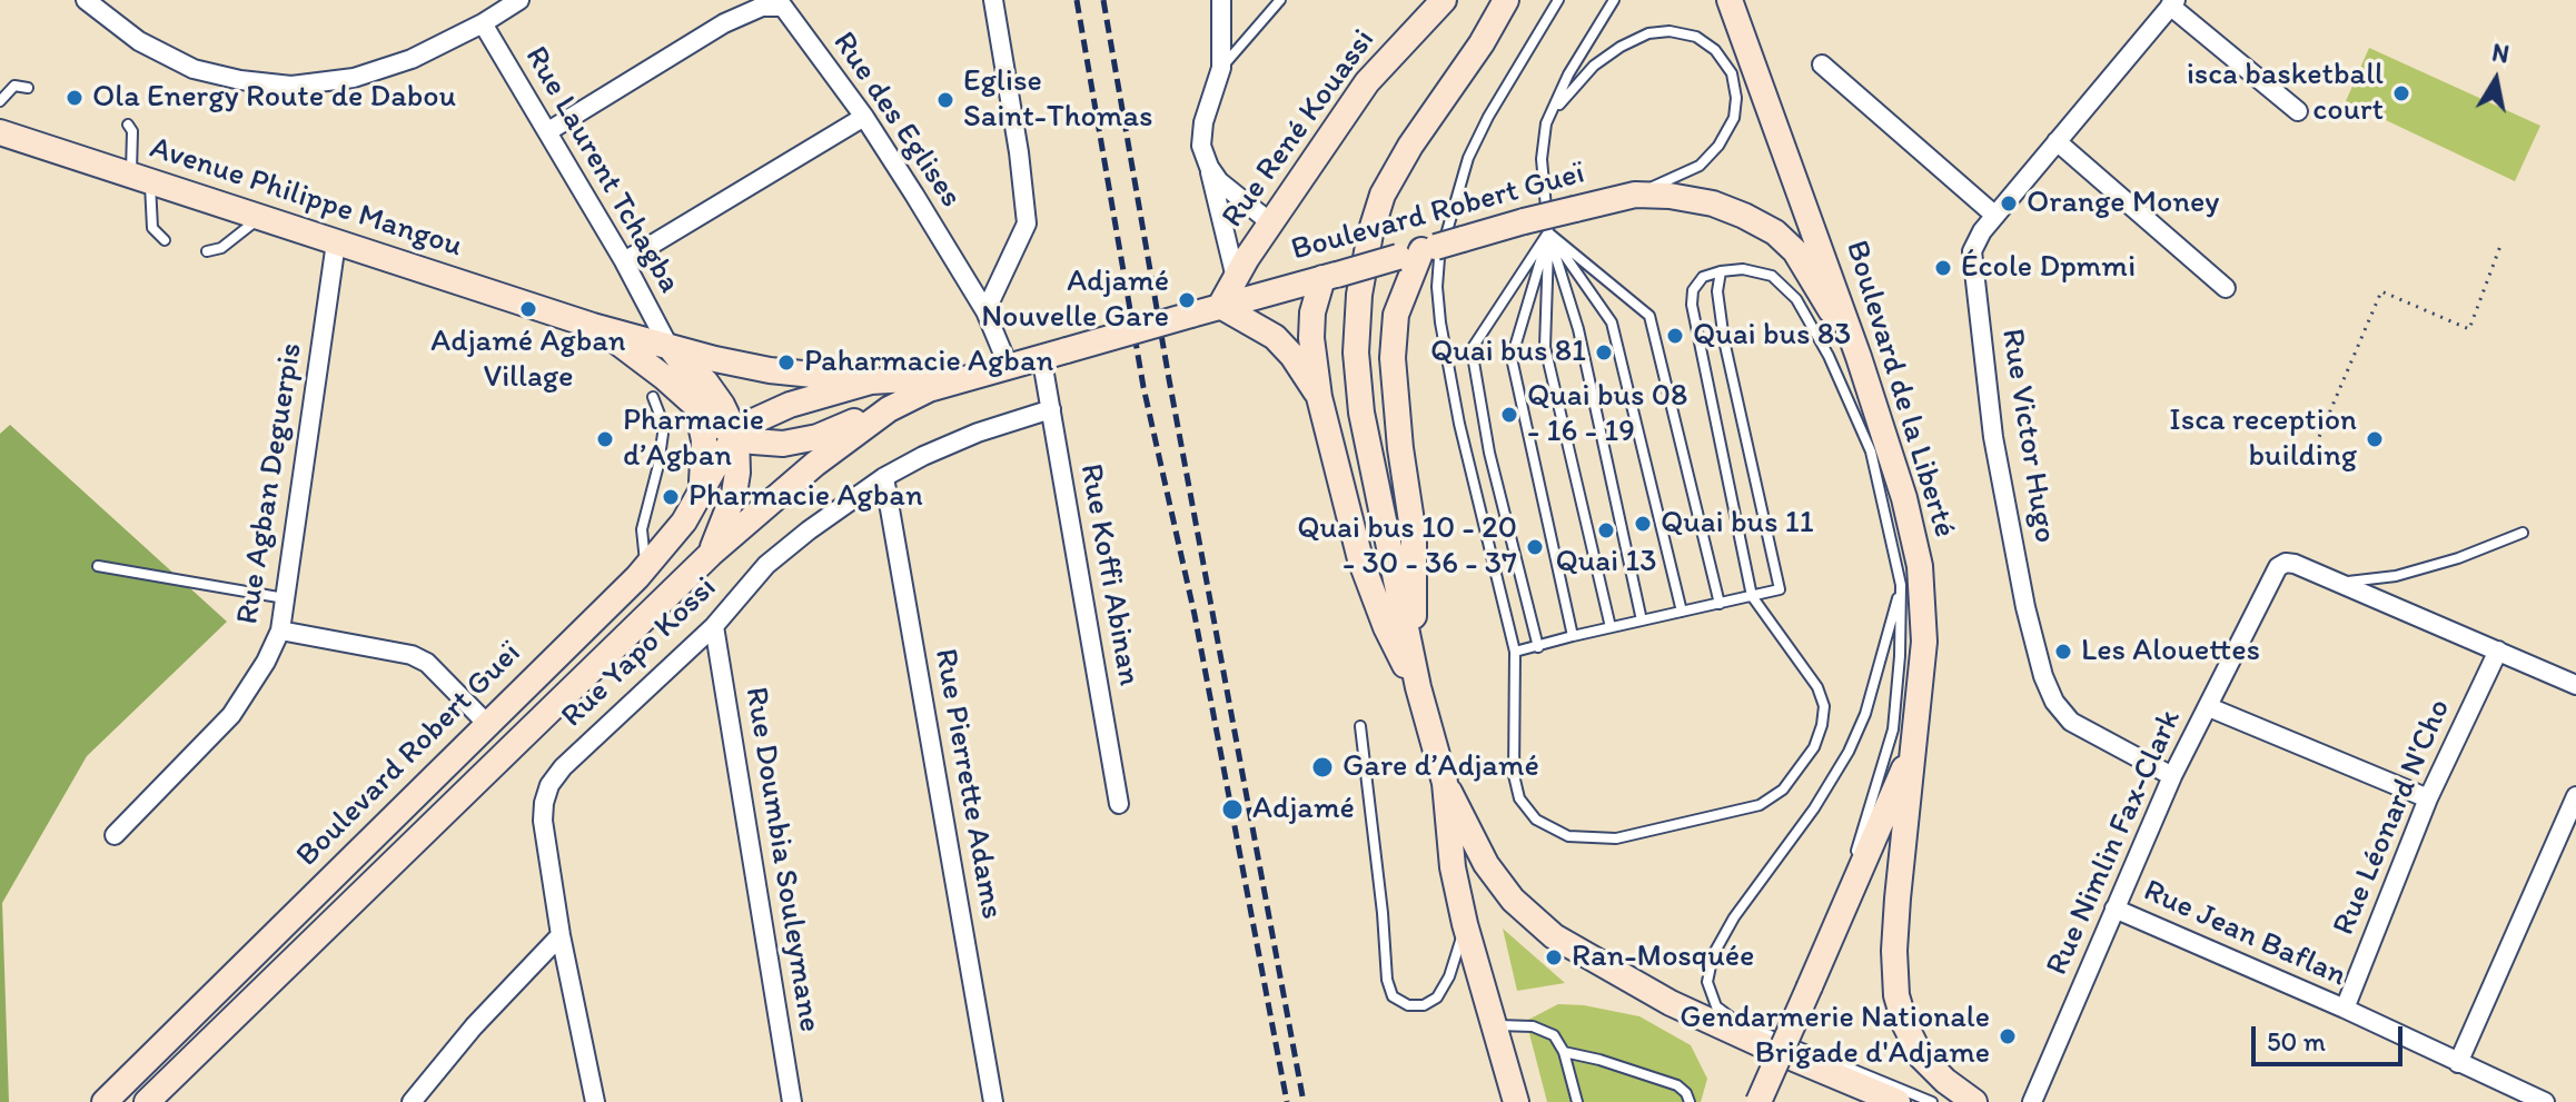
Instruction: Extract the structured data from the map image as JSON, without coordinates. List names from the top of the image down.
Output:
{
  "streets": {
    "main road": [
      "Rue René Kouassi",
      "Avenue Philippe Mangou",
      "Boulevard Robert Gueï",
      "Boulevard de la Liberté"
    ],
    "street": [
      "Rue des Eglises",
      "Rue Laurent Tchagba",
      "Rue Victor Hugo",
      "Rue Agban Deguerpis",
      "Rue Koffi Abinan",
      "Rue Yapo Kossi",
      "Rue Pierrette Adams",
      "Rue Léonard N'Cho",
      "Rue Nimlin Fax-Clark",
      "Rue Doumbia Souleymane",
      "Rue Jean Baflan"
    ]
  },
  "crossings": [
    ["Rue des Eglises", "Rue Laurent Tchagba"],
    ["Rue des Eglises", "Boulevard Robert Gueï"],
    ["Rue René Kouassi", "Boulevard Robert Gueï"],
    ["Rue Laurent Tchagba", "Avenue Philippe Mangou"],
    ["Avenue Philippe Mangou", "Boulevard Robert Gueï"],
    ["Avenue Philippe Mangou", "Rue Agban Deguerpis"],
    ["Boulevard Robert Gueï", "Boulevard de la Liberté"],
    ["Boulevard Robert Gueï", "Rue Koffi Abinan"],
    ["Rue Victor Hugo", "Rue Nimlin Fax-Clark"],
    ["Rue Koffi Abinan", "Rue Yapo Kossi"],
    ["Rue Yapo Kossi", "Rue Pierrette Adams"],
    ["Rue Yapo Kossi", "Rue Doumbia Souleymane"],
    ["Rue Léonard N'Cho", "Rue Nimlin Fax-Clark"],
    ["Rue Léonard N'Cho", "Rue Jean Baflan"],
    ["Rue Nimlin Fax-Clark", "Rue Jean Baflan"]
  ],
  "places": [
    "isca basketball court",
    "Ola Energy Route de Dabou",
    "Eglise Saint-Thomas",
    "Orange Money",
    "École Dpmmi",
    "Adjamé Nouvelle Gare",
    "Adjamé Agban Village",
    "Quai bus 83",
    "Quai bus 81",
    "Paharmacie Agban",
    "Quai bus 08 - 16 - 19",
    "Pharmacie d’Agban",
    "Isca reception building",
    "Pharmacie Agban",
    "Quai bus 11",
    "Quai 13",
    "Quai bus 10 - 20 - 30 - 36 - 37",
    "Les Alouettes",
    "Gare d’Adjamé",
    "Adjamé",
    "Ran-Mosquée",
    "Gendarmerie Nationale Brigade d'Adjame"
  ],
  "scale_bar": "50 m",
  "north": "top"
}
